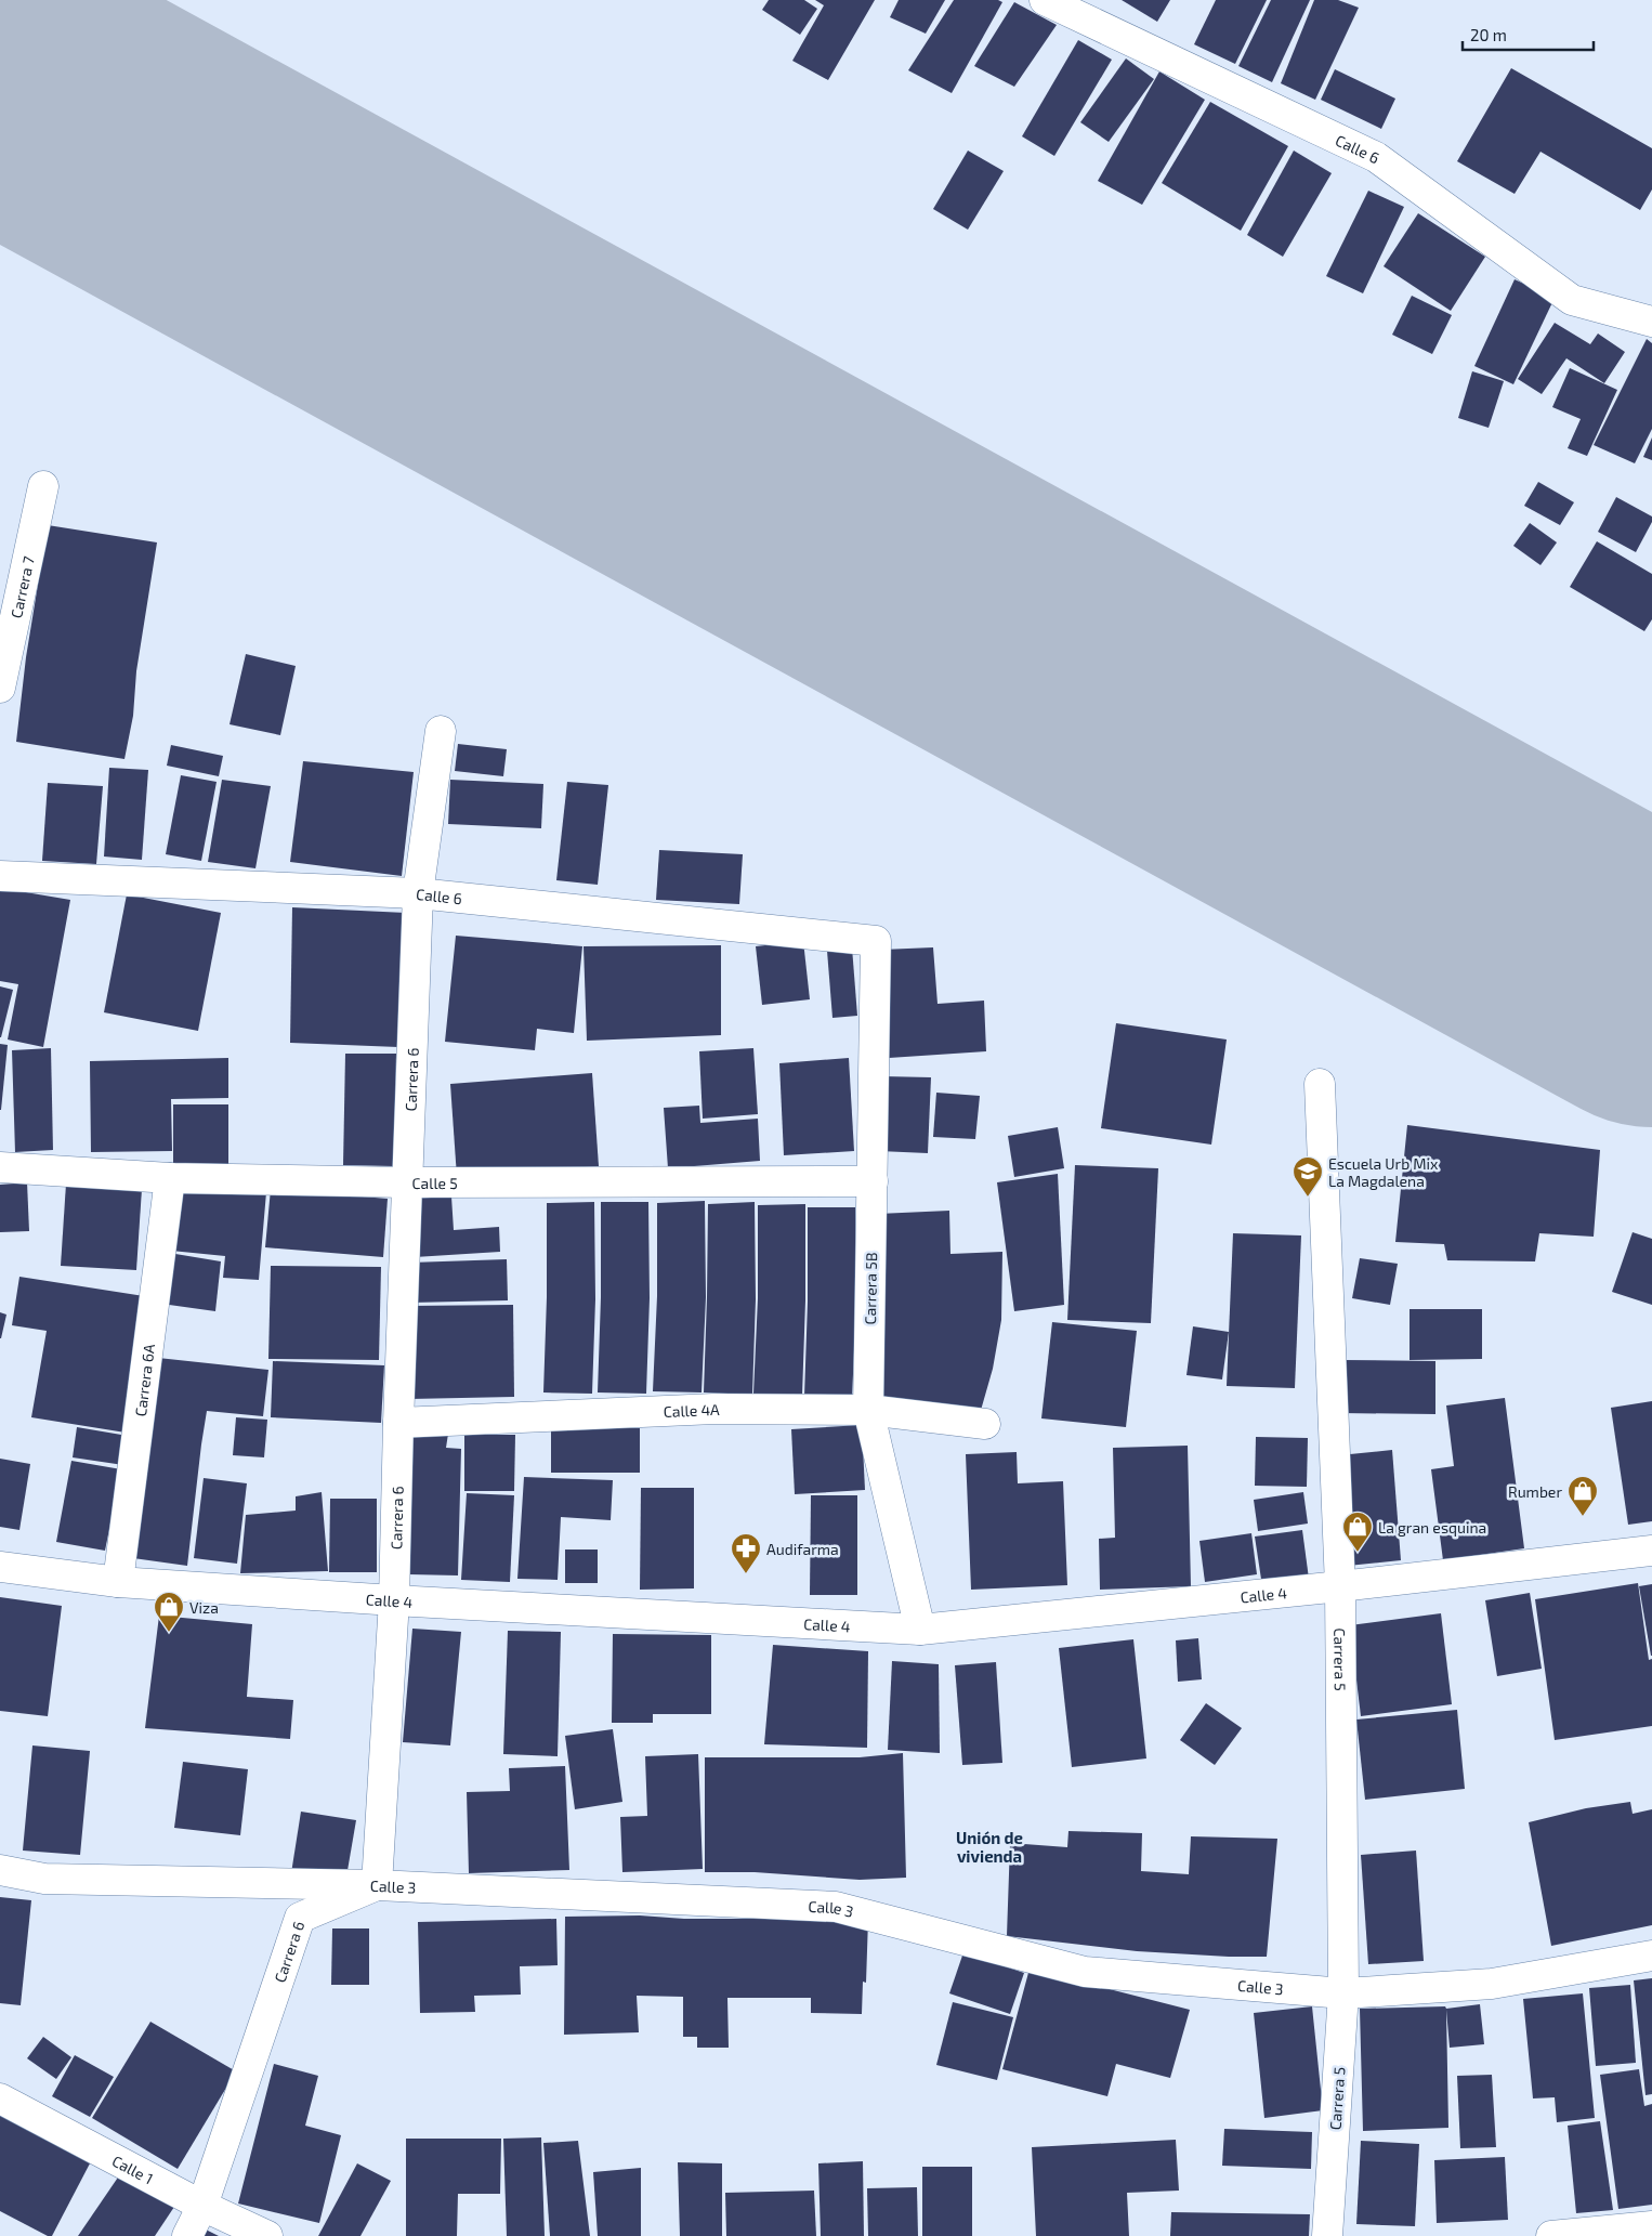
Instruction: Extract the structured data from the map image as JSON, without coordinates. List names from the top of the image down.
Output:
{
  "streets": {
    "street": [
      "Calle 6",
      "Carrera 7",
      "Carrera 6",
      "Calle 5",
      "Carrera 5B",
      "Carrera 6A",
      "Calle 4A",
      "Calle 4",
      "Carrera 5",
      "Calle 3",
      "Calle 1"
    ]
  },
  "crossings": [
    ["Calle 6", "Carrera 6"],
    ["Calle 6", "Carrera 5B"],
    ["Carrera 6", "Calle 5"],
    ["Carrera 6", "Calle 4A"],
    ["Carrera 6", "Calle 4"],
    ["Carrera 6", "Calle 3"],
    ["Carrera 6", "Calle 1"],
    ["Calle 5", "Carrera 5B"],
    ["Calle 5", "Carrera 6A"],
    ["Carrera 5B", "Calle 4A"],
    ["Carrera 5B", "Calle 4"],
    ["Carrera 6A", "Calle 4"],
    ["Calle 4", "Carrera 5"],
    ["Carrera 5", "Calle 3"]
  ],
  "districts": ["Unión de vivienda"],
  "places": {
    "school or university": ["Escuela Urb Mix La Magdalena"],
    "shop": ["Rumber", "La gran esquina", "Viza"],
    "pharmacy": ["Audifarma"]
  },
  "scale_bar": "20 m"
}
